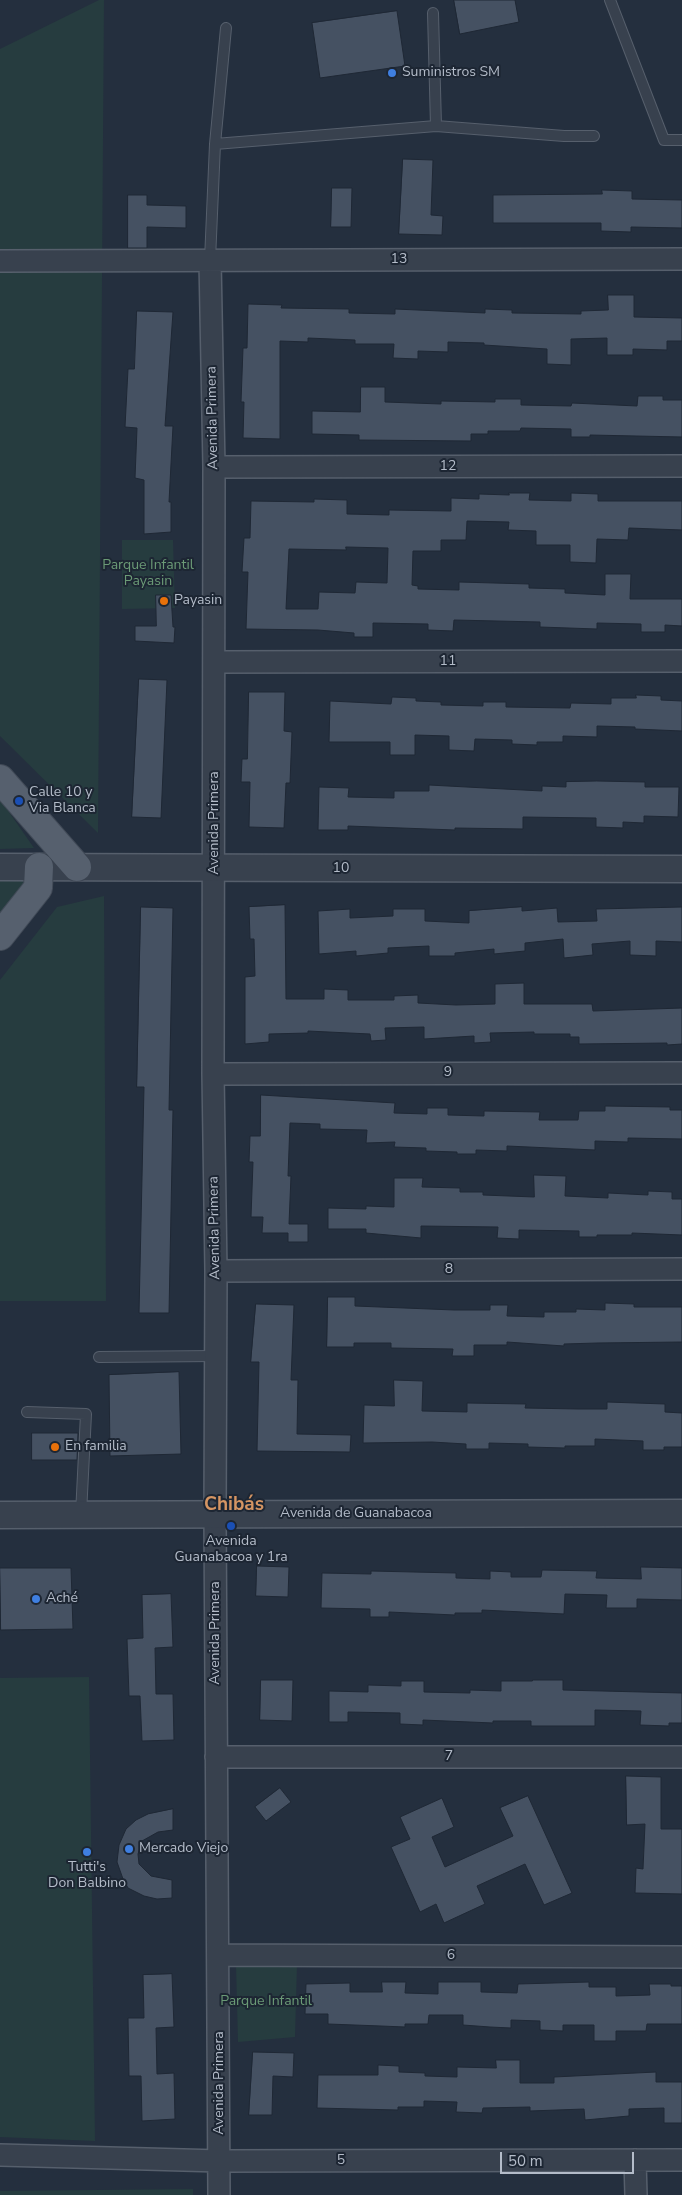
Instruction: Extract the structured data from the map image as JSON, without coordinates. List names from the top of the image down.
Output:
{
  "streets": {
    "street": [
      "13",
      "Avenida Primera",
      "12",
      "11",
      "10",
      "9",
      "8",
      "Avenida de Guanabacoa",
      "7",
      "6",
      "5"
    ]
  },
  "crossings": [
    ["13", "Avenida Primera"],
    ["Avenida Primera", "12"],
    ["Avenida Primera", "11"],
    ["Avenida Primera", "10"],
    ["Avenida Primera", "9"],
    ["Avenida Primera", "8"],
    ["Avenida Primera", "Avenida de Guanabacoa"],
    ["Avenida Primera", "7"],
    ["Avenida Primera", "6"],
    ["Avenida Primera", "5"]
  ],
  "districts": ["Chibás"],
  "parks": ["Parque Infantil Payasin", "Parque Infantil"],
  "places": [
    "Suministros SM",
    "Payasin",
    "Calle 10 y Via Blanca",
    "En familia",
    "Avenida Guanabacoa y 1ra",
    "Aché",
    "Mercado Viejo",
    "Tutti's Don Balbino"
  ],
  "scale_bar": "50 m"
}
